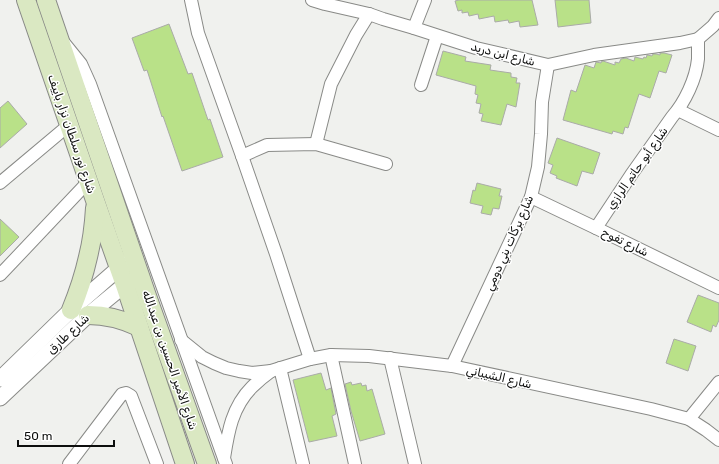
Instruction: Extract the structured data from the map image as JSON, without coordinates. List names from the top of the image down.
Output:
{
  "streets": {
    "main road": ["شارع نور سلطان نزار باييف", "شارع الأمير الحسين بن عبدالله"],
    "street": [
      "شارع ابن دريد",
      "شارع أبو حاتم الرازي",
      "شارع تفوح",
      "شارع بركات بني دومي",
      "شارع طارق",
      "شارع الشيباني"
    ]
  },
  "crossings": [
    ["شارع ابن دريد", "شارع أبو حاتم الرازي"],
    ["شارع ابن دريد", "شارع بركات بني دومي"],
    ["شارع نور سلطان نزار باييف", "شارع طارق"],
    ["شارع نور سلطان نزار باييف", "شارع الأمير الحسين بن عبدالله"],
    ["شارع أبو حاتم الرازي", "شارع تفوح"],
    ["شارع تفوح", "شارع بركات بني دومي"],
    ["شارع بركات بني دومي", "شارع الشيباني"],
    ["شارع طارق", "شارع الأمير الحسين بن عبدالله"],
    ["شارع الأمير الحسين بن عبدالله", "شارع الشيباني"]
  ],
  "scale_bar": "50 m"
}
